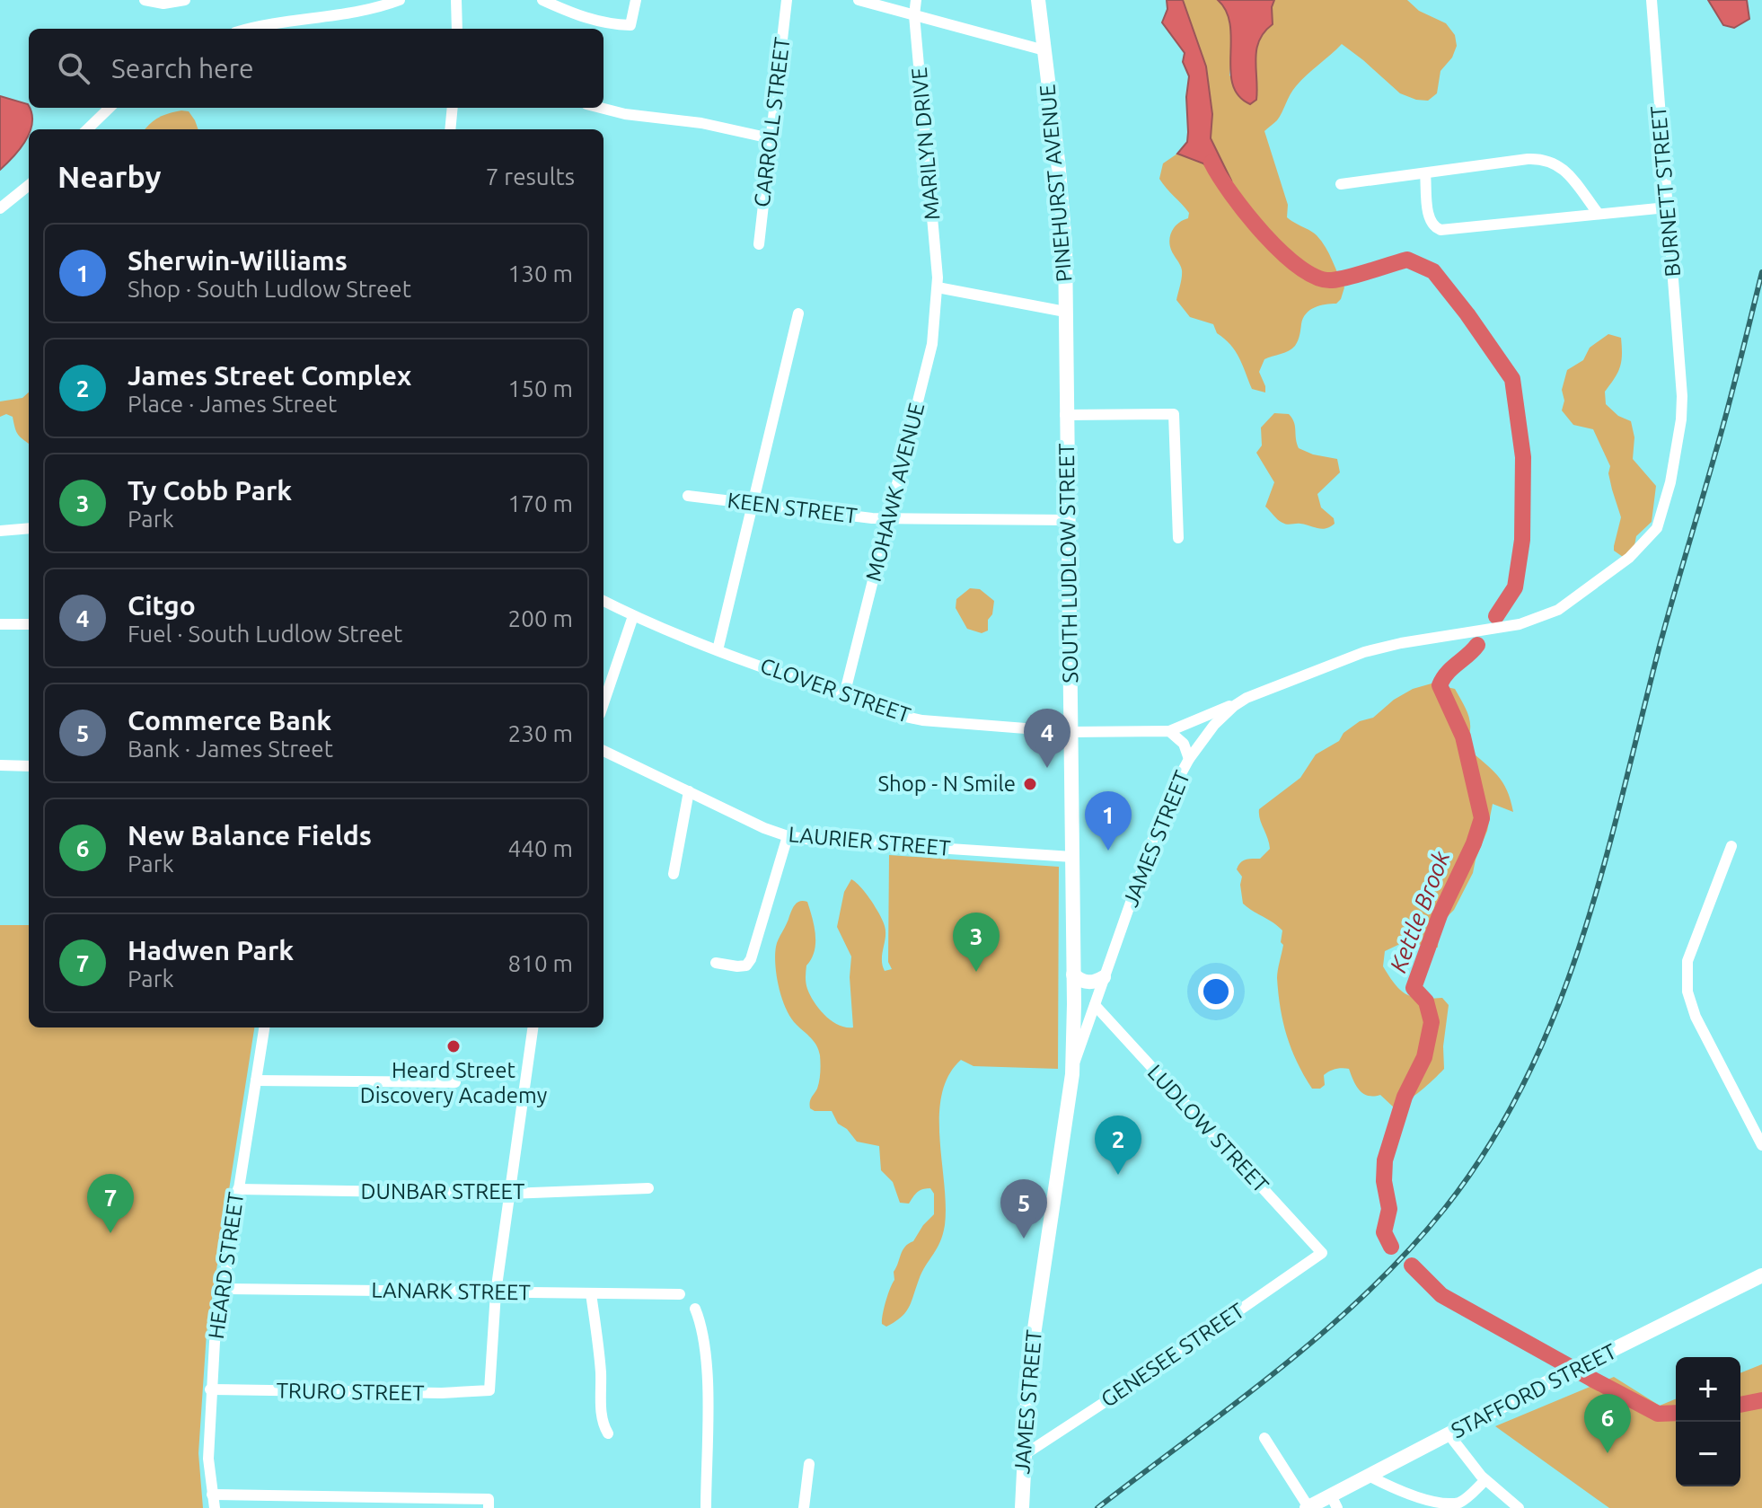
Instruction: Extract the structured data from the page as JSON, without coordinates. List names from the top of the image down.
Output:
{
  "streets": {
    "main road": [
      "PINEHURST AVENUE",
      "SOUTH LUDLOW STREET",
      "JAMES STREET",
      "STAFFORD STREET"
    ],
    "street": [
      "CARROLL STREET",
      "MARILYN DRIVE",
      "BURNETT STREET",
      "MOHAWK AVENUE",
      "KEEN STREET",
      "CLOVER STREET",
      "LAURIER STREET",
      "LUDLOW STREET",
      "DUNBAR STREET",
      "HEARD STREET",
      "LANARK STREET",
      "GENESEE STREET",
      "TRURO STREET"
    ]
  },
  "crossings": [
    ["MARILYN DRIVE", "MOHAWK AVENUE"],
    ["PINEHURST AVENUE", "SOUTH LUDLOW STREET"],
    ["BURNETT STREET", "JAMES STREET"],
    ["MOHAWK AVENUE", "KEEN STREET"],
    ["MOHAWK AVENUE", "CLOVER STREET"],
    ["KEEN STREET", "SOUTH LUDLOW STREET"],
    ["SOUTH LUDLOW STREET", "CLOVER STREET"],
    ["SOUTH LUDLOW STREET", "JAMES STREET"],
    ["SOUTH LUDLOW STREET", "LAURIER STREET"],
    ["CLOVER STREET", "JAMES STREET"],
    ["JAMES STREET", "LUDLOW STREET"],
    ["JAMES STREET", "GENESEE STREET"],
    ["LUDLOW STREET", "GENESEE STREET"],
    ["DUNBAR STREET", "HEARD STREET"],
    ["HEARD STREET", "LANARK STREET"],
    ["HEARD STREET", "TRURO STREET"],
    ["LANARK STREET", "TRURO STREET"]
  ],
  "water": ["Kettle Brook"],
  "places": ["Shop - N Smile", "Heard Street Discovery Academy"],
  "page": {
    "search": "Search here",
    "heading": ["Nearby", "7 results"],
    "list": [
      {
        "mark": "1",
        "name": "Sherwin-Williams",
        "note": "Shop · South Ludlow Street",
        "value": "130 m"
      },
      {
        "mark": "2",
        "name": "James Street Complex",
        "note": "Place · James Street",
        "value": "150 m"
      },
      {
        "mark": "3",
        "name": "Ty Cobb Park",
        "note": "Park",
        "value": "170 m"
      },
      {
        "mark": "4",
        "name": "Citgo",
        "note": "Fuel · South Ludlow Street",
        "value": "200 m"
      },
      {
        "mark": "5",
        "name": "Commerce Bank",
        "note": "Bank · James Street",
        "value": "230 m"
      },
      {
        "mark": "6",
        "name": "New Balance Fields",
        "note": "Park",
        "value": "440 m"
      },
      {
        "mark": "7",
        "name": "Hadwen Park",
        "note": "Park",
        "value": "810 m"
      }
    ],
    "pins": [
      "4",
      "1",
      "3",
      "2",
      "7",
      "5",
      "6"
    ],
    "map_buttons": ["+", "−"]
  }
}
